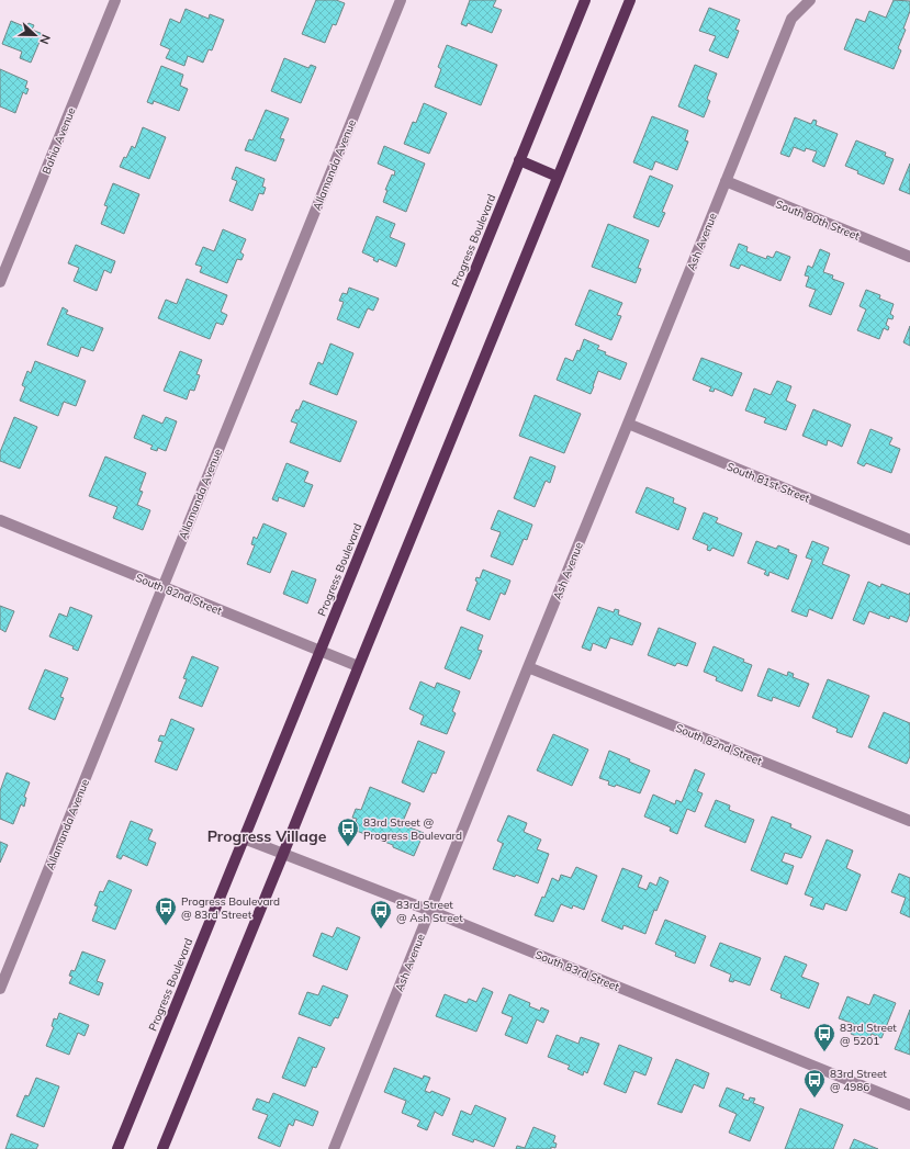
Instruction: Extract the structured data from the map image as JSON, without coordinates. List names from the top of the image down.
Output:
{
  "streets": {
    "main road": ["Progress Boulevard"],
    "street": [
      "Bahia Avenue",
      "Allamanda Avenue",
      "South 80th Street",
      "Ash Avenue",
      "South 81st Street",
      "South 82nd Street",
      "South 83rd Street"
    ]
  },
  "crossings": [
    ["Allamanda Avenue", "South 82nd Street"],
    ["South 80th Street", "Ash Avenue"],
    ["Progress Boulevard", "South 82nd Street"],
    ["Progress Boulevard", "South 83rd Street"],
    ["Ash Avenue", "South 81st Street"],
    ["Ash Avenue", "South 82nd Street"],
    ["Ash Avenue", "South 83rd Street"]
  ],
  "districts": ["Progress Village"],
  "places": {
    "bus stop": [
      "83rd Street @ Progress Boulevard",
      "Progress Boulevard @ 83rd Street",
      "83rd Street @ Ash Street",
      "83rd Street @ 5201",
      "83rd Street @ 4986"
    ]
  },
  "north": "right"
}
